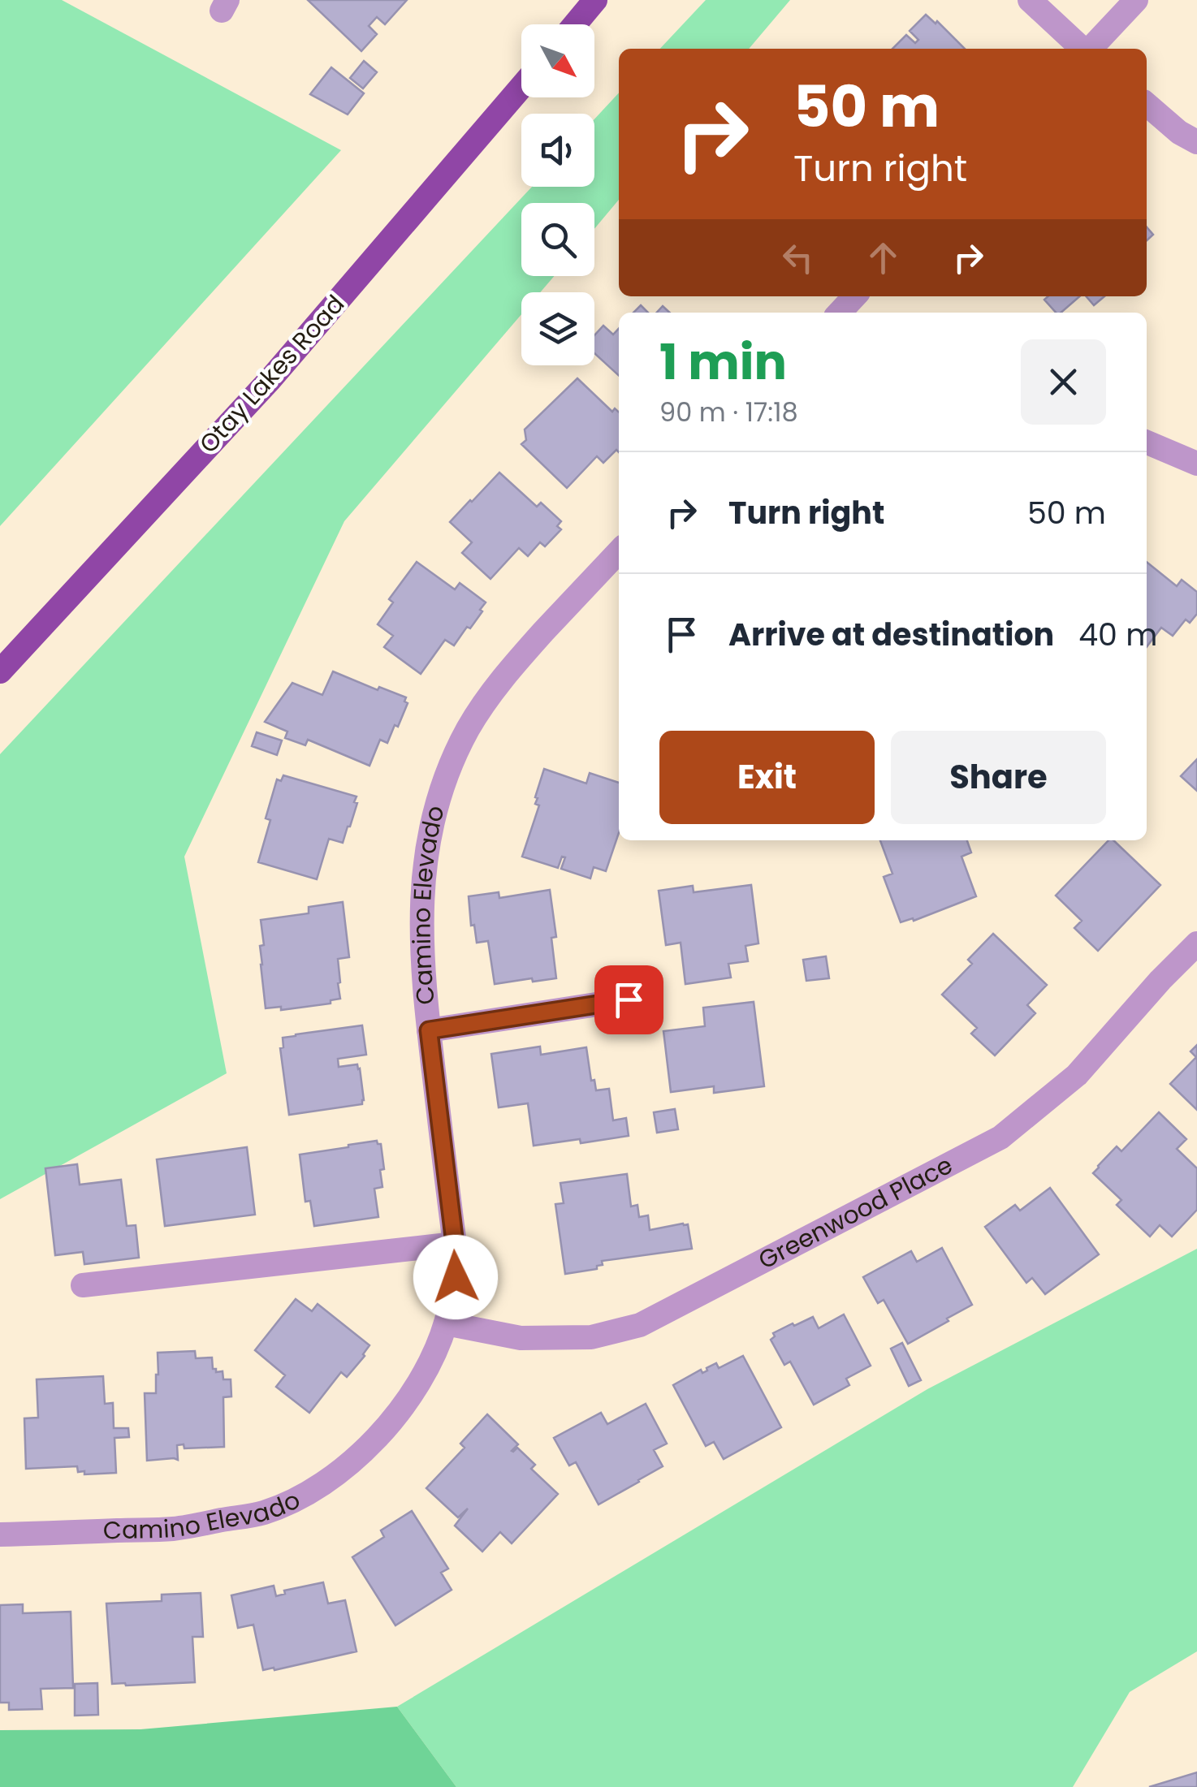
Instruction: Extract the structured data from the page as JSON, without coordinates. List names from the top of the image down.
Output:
{
  "streets": {
    "main road": ["Otay Lakes Road"],
    "street": ["Camino Elevado", "Greenwood Place"]
  },
  "crossings": [
    ["Camino Elevado", "Greenwood Place"]
  ],
  "north": "bottom right",
  "page": {
    "turn": ["50 m", "Turn right"],
    "heading": ["1 min", "90 m · 17:18"],
    "list": [
      {
        "name": "Turn right",
        "value": "50 m"
      },
      {
        "name": "Arrive at destination",
        "value": "40 m"
      }
    ],
    "buttons": ["Exit", "Share"]
  }
}
